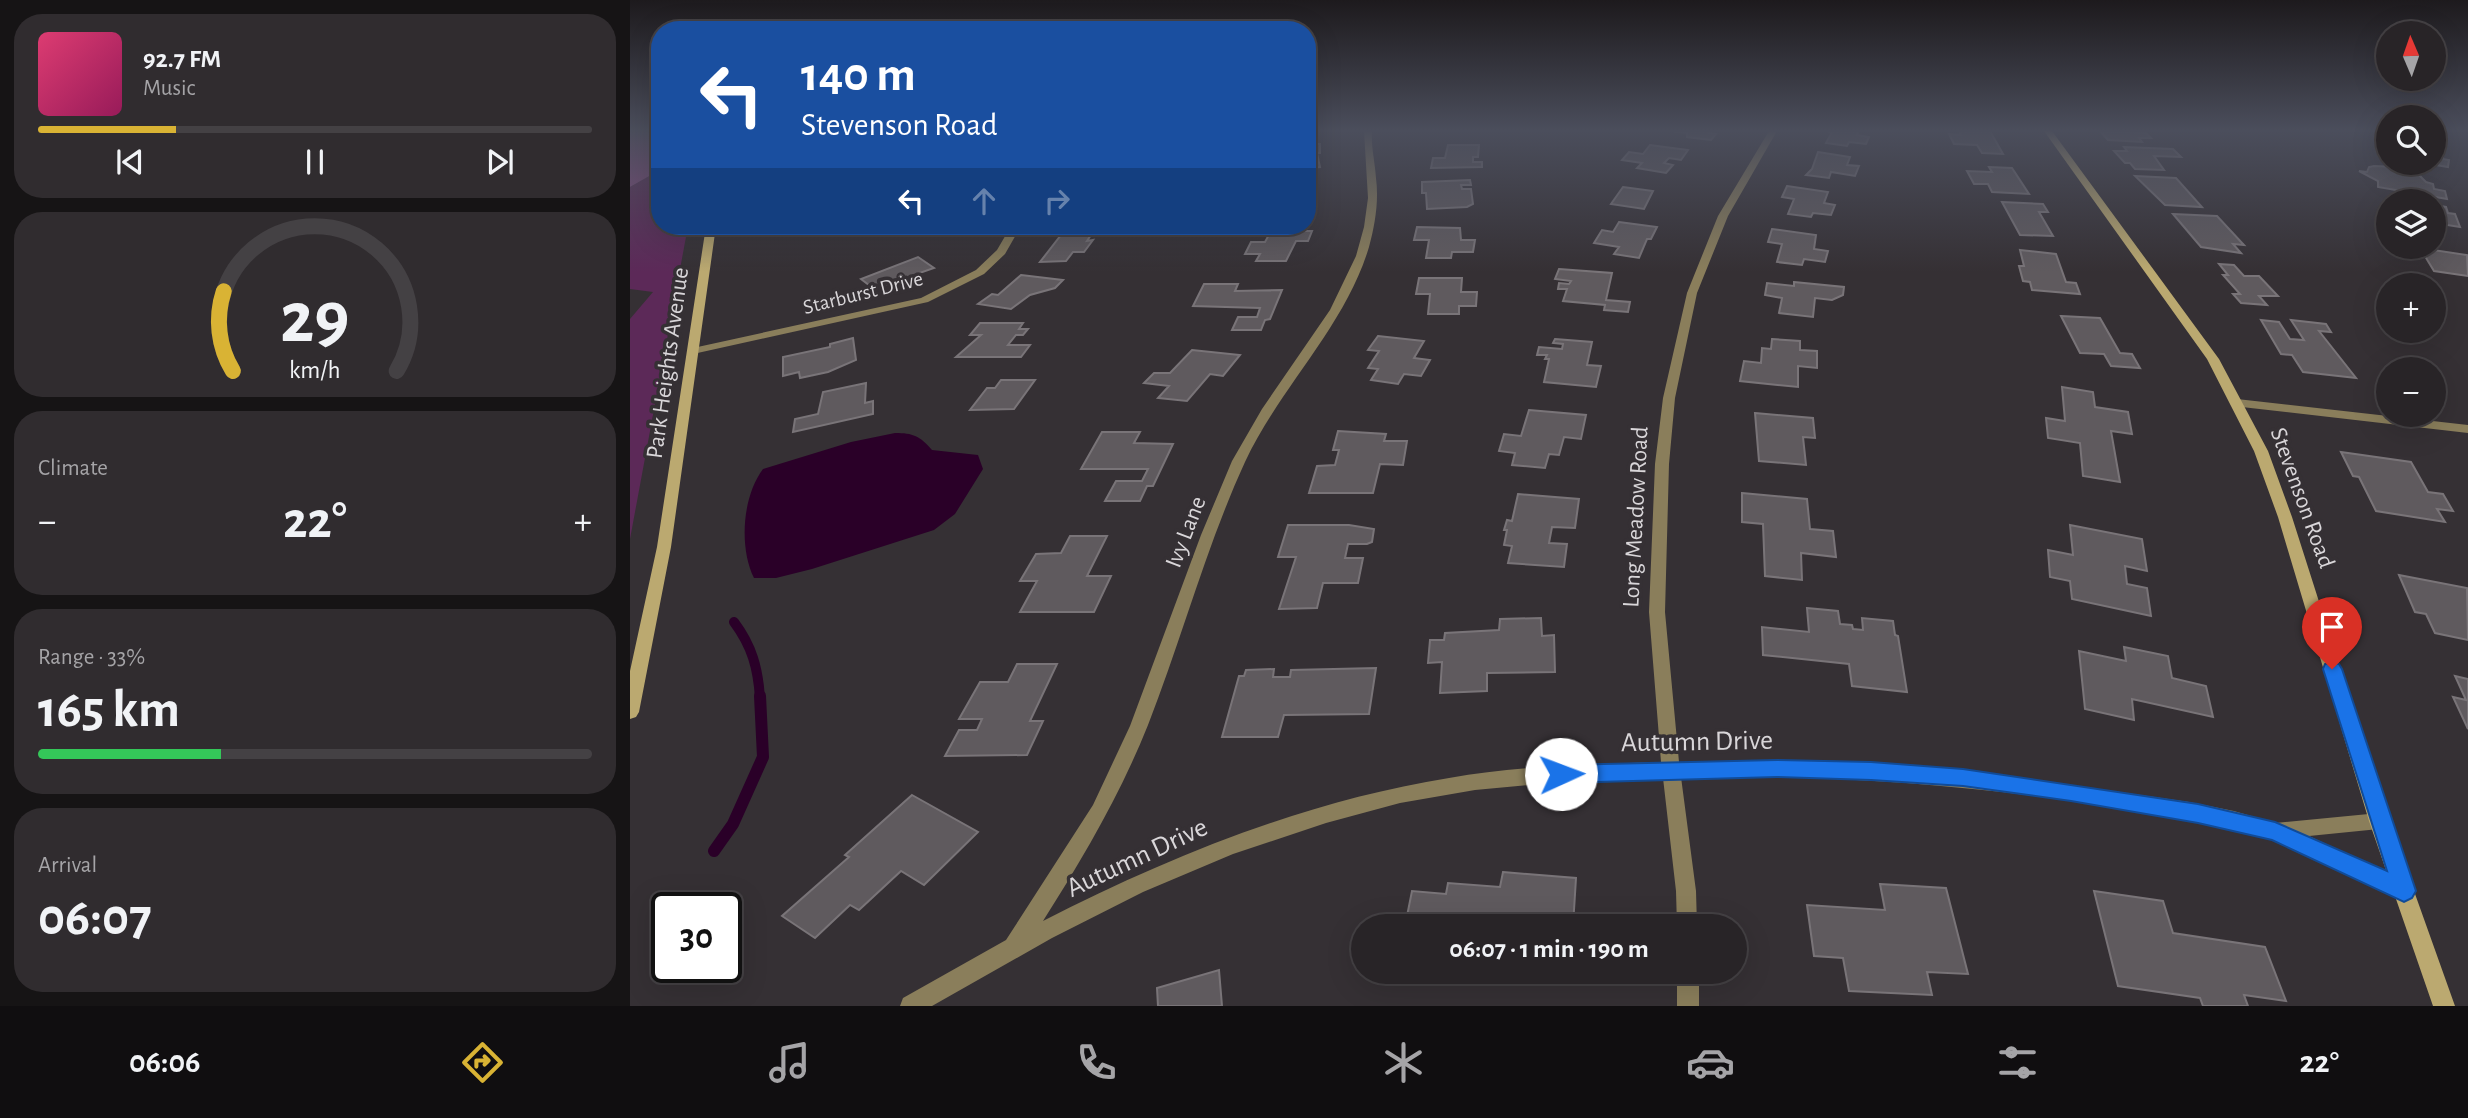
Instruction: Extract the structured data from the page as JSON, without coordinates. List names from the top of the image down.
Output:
{
  "streets": {
    "main road": ["Park Heights Avenue", "Stevenson Road"],
    "street": [
      "Starburst Drive",
      "Long Meadow Road",
      "Ivy Lane",
      "Autumn Drive"
    ]
  },
  "crossings": [
    ["Starburst Drive", "Park Heights Avenue"],
    ["Stevenson Road", "Autumn Drive"],
    ["Long Meadow Road", "Autumn Drive"],
    ["Ivy Lane", "Autumn Drive"]
  ],
  "north": "top",
  "page": {
    "map_buttons": ["+", "−"],
    "turn": ["140 m", "Stevenson Road"],
    "song": ["92.7 FM", "Music"],
    "tile": [
      "Climate",
      ["Range · 33%", "165 km"],
      ["Arrival", "06:07"]
    ],
    "heat": ["−", "22°", "+"],
    "limit": "30",
    "trip": "06:07 · 1 min · 190 m",
    "tabs": ["06:06", "22°"],
    "gauge": ["29", "km/h"]
  }
}
